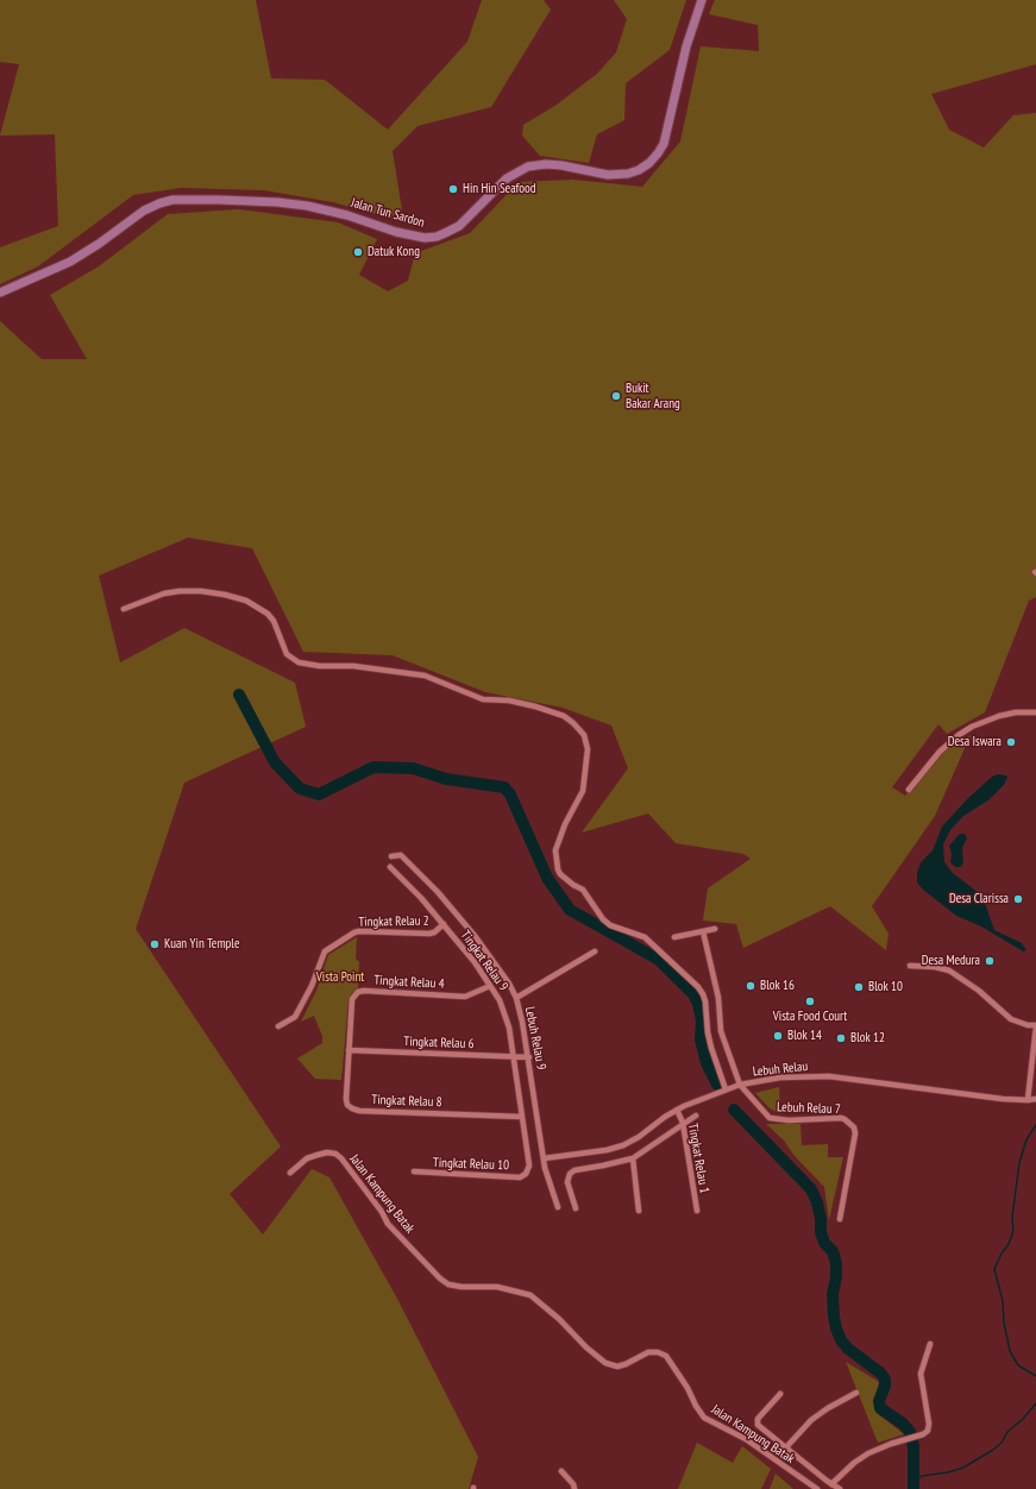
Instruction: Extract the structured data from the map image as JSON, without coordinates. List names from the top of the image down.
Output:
{
  "streets": {
    "main road": ["Jalan Tun Sardon"],
    "street": [
      "Tingkat Relau 2",
      "Tingkat Relau 9",
      "Tingkat Relau 4",
      "Lebuh Relau 9",
      "Tingkat Relau 6",
      "Lebuh Relau",
      "Tingkat Relau 8",
      "Lebuh Relau 7",
      "Tingkat Relau 1",
      "Tingkat Relau 10",
      "Jalan Kampung Batak"
    ]
  },
  "crossings": [
    ["Tingkat Relau 2", "Tingkat Relau 9"],
    ["Tingkat Relau 9", "Tingkat Relau 4"],
    ["Tingkat Relau 9", "Tingkat Relau 6"],
    ["Tingkat Relau 9", "Tingkat Relau 8"],
    ["Tingkat Relau 9", "Tingkat Relau 10"],
    ["Tingkat Relau 4", "Tingkat Relau 6"],
    ["Tingkat Relau 4", "Tingkat Relau 8"],
    ["Lebuh Relau 9", "Tingkat Relau 6"],
    ["Lebuh Relau 9", "Lebuh Relau"],
    ["Tingkat Relau 6", "Tingkat Relau 8"],
    ["Lebuh Relau", "Lebuh Relau 7"],
    ["Lebuh Relau", "Tingkat Relau 1"]
  ],
  "parks": ["Vista Point"],
  "places": [
    "Hin Hin Seafood",
    "Datuk Kong",
    "Bukit Bakar Arang",
    "Desa Iswara",
    "Desa Clarissa",
    "Kuan Yin Temple",
    "Desa Medura",
    "Blok 16",
    "Blok 10",
    "Vista Food Court",
    "Blok 14",
    "Blok 12"
  ]
}
